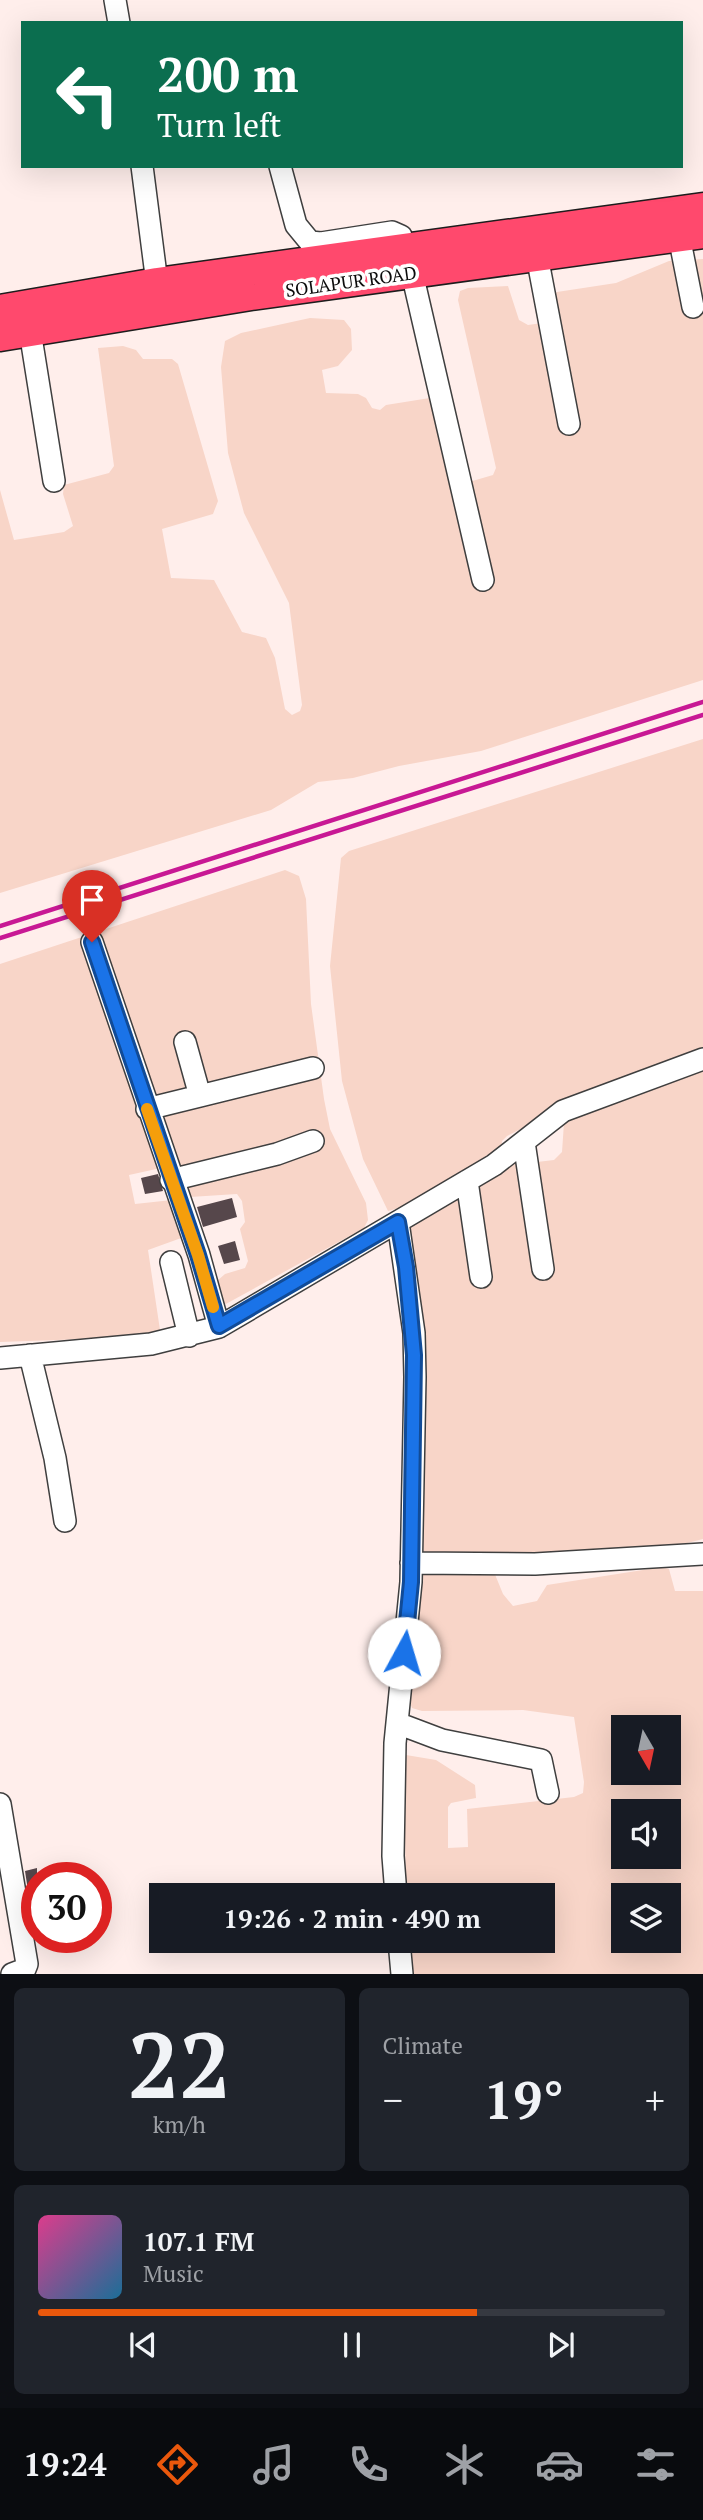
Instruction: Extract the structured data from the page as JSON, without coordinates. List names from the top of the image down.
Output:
{
  "streets": {
    "highway": ["SOLAPUR ROAD"]
  },
  "north": "bottom",
  "page": {
    "turn": ["200 m", "Turn left"],
    "limit": "30",
    "trip": "19:26 · 2 min · 490 m",
    "tile": [
      ["22", "km/h"],
      "Climate"
    ],
    "heat": ["−", "19°", "+"],
    "song": ["107.1 FM", "Music"],
    "tabs": "19:24"
  }
}
